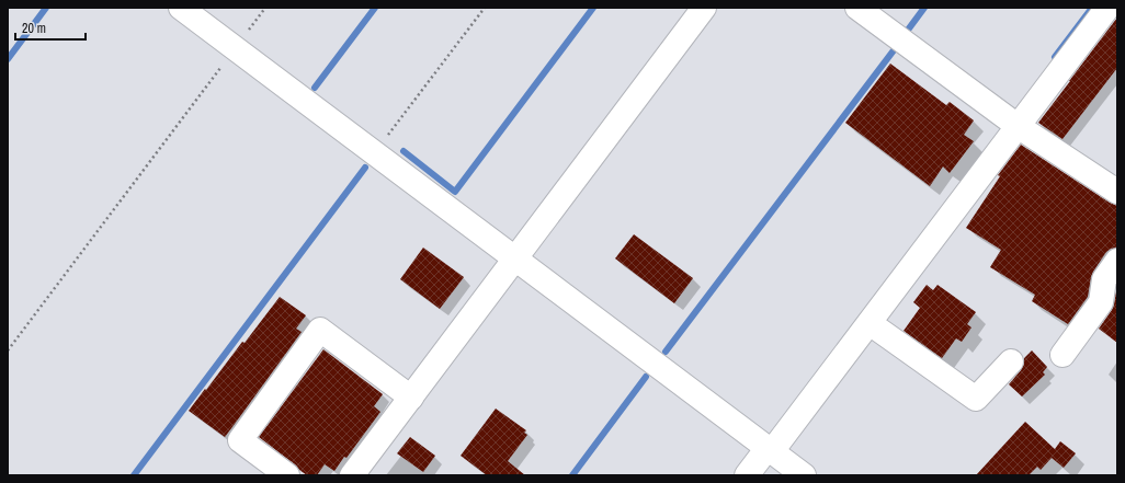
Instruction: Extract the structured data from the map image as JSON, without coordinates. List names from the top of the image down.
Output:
{
  "scale_bar": "20 m"
}
